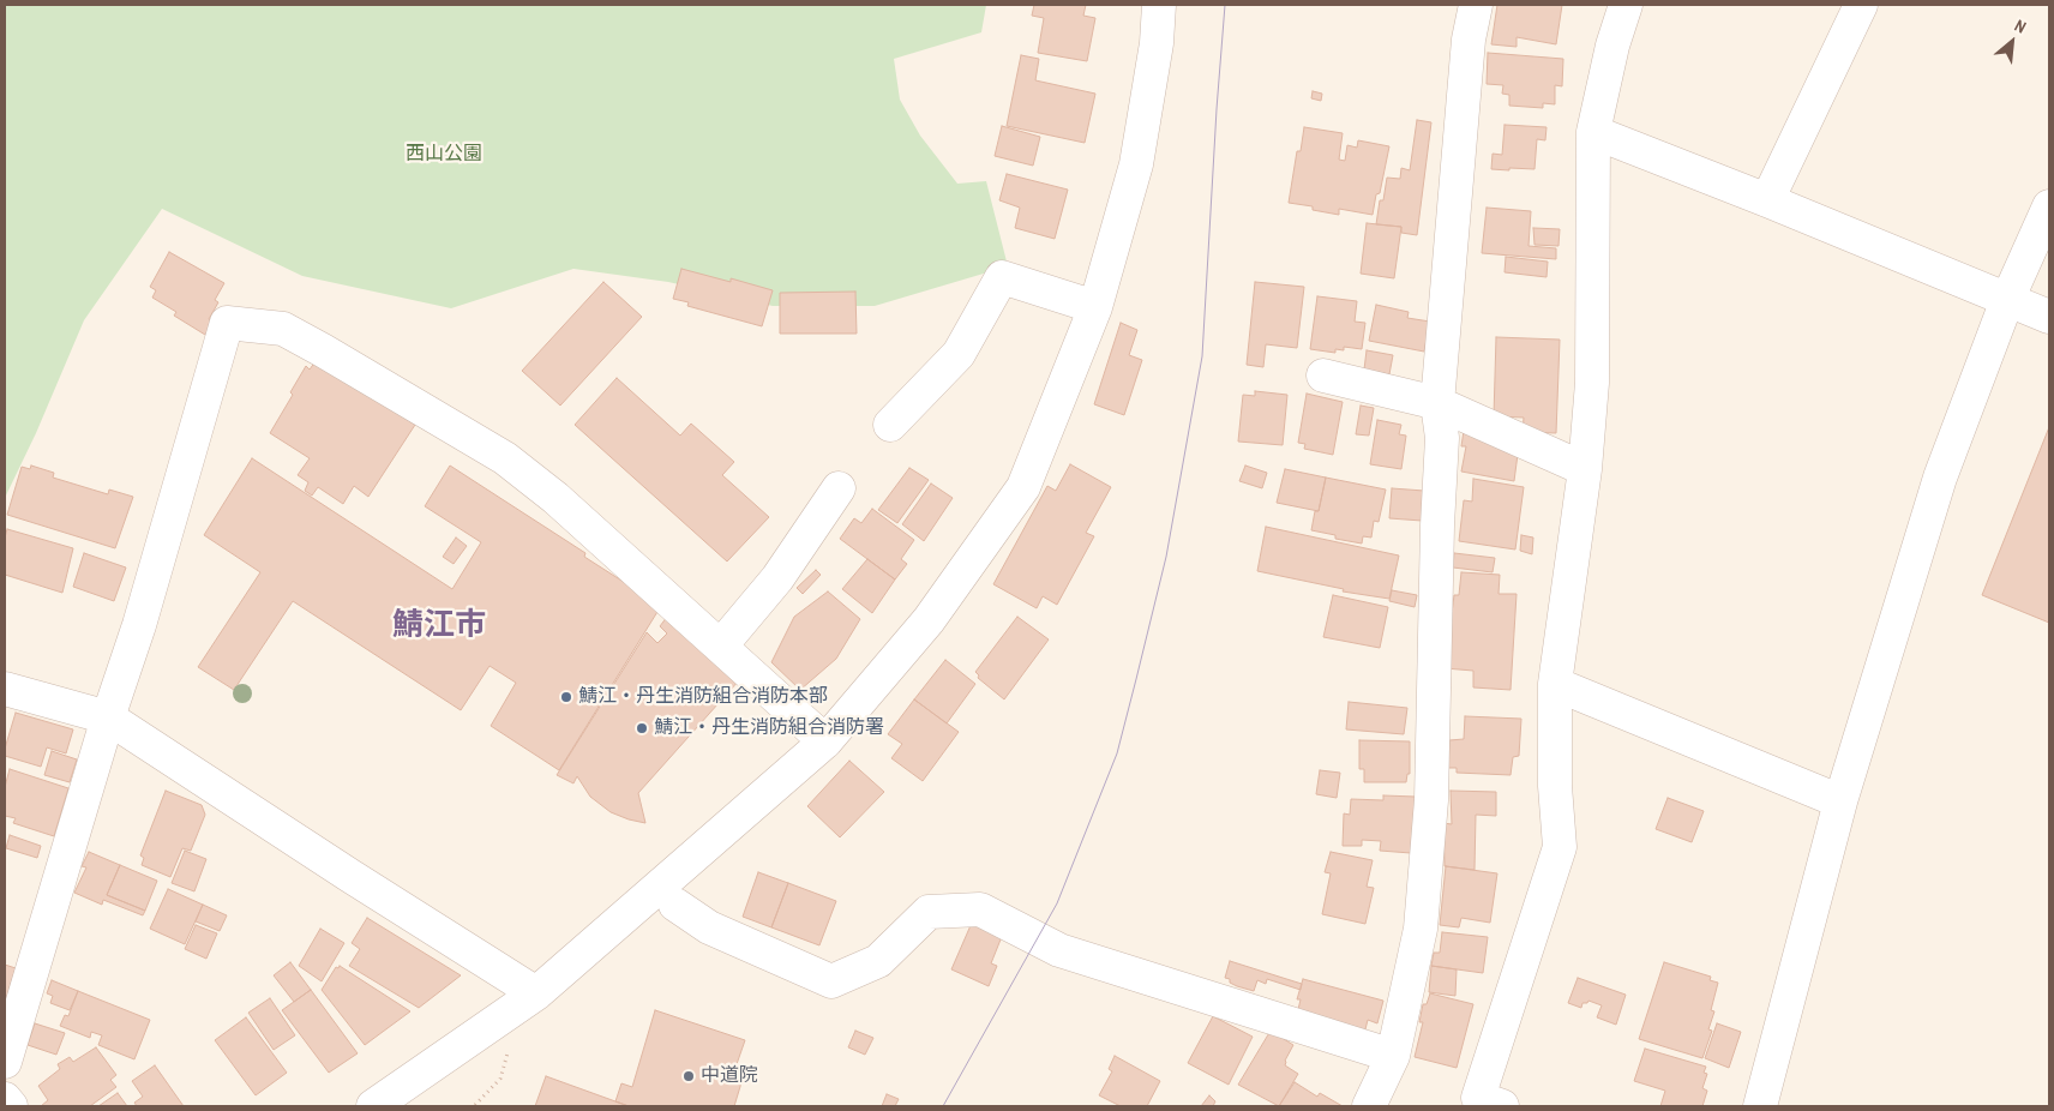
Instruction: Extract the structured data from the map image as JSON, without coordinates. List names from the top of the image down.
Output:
{
  "districts": ["鯖江市"],
  "parks": ["西山公園"],
  "places": ["鯖江・丹生消防組合消防本部", "鯖江・丹生消防組合消防署", "中道院"],
  "north": "top right"
}
